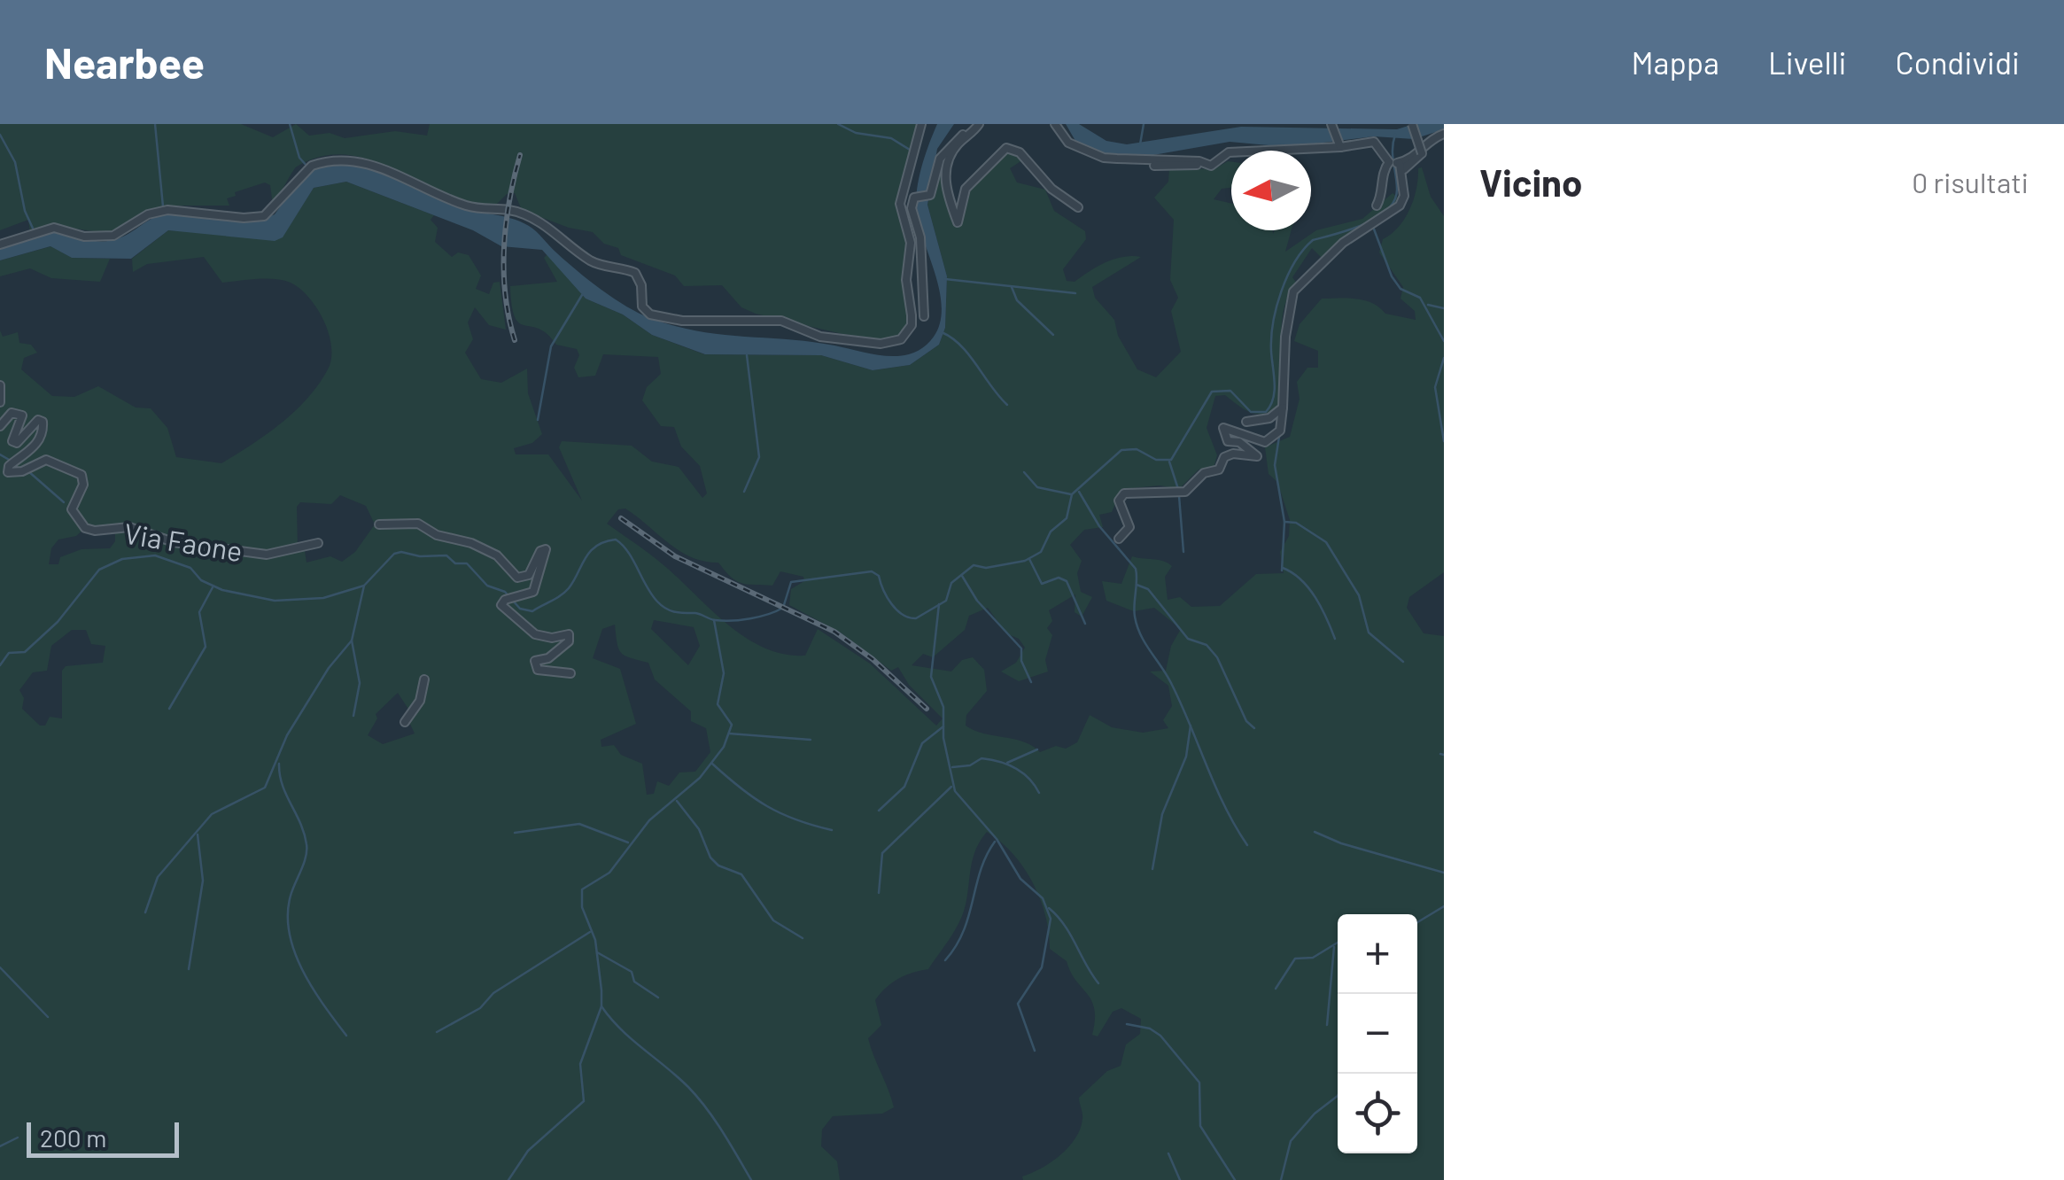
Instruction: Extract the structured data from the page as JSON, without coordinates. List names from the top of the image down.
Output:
{
  "streets": {
    "street": ["Via Faone"]
  },
  "scale_bar": "200 m",
  "north": "left",
  "page": {
    "header": "Nearbee",
    "nav": ["Mappa", "Livelli", "Condividi"],
    "heading": ["Vicino", "0 risultati"],
    "map_buttons": ["+", "−"],
    "scale": "200 m"
  }
}
